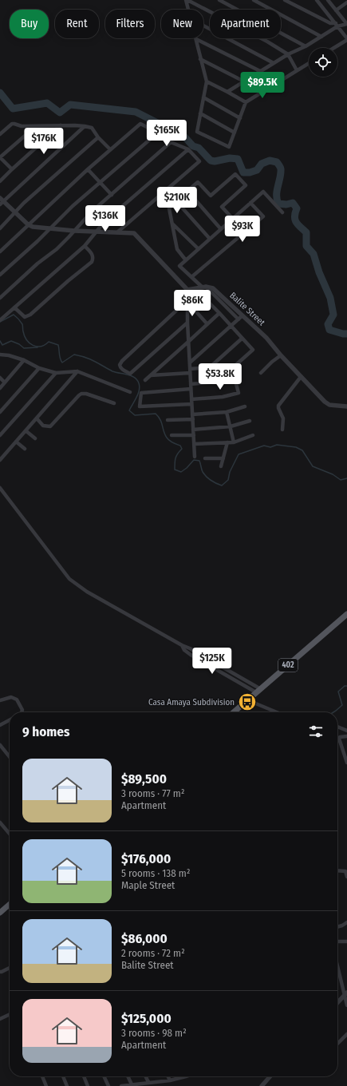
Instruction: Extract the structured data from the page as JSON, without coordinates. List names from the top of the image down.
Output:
{
  "streets": {
    "main road": ["402"],
    "street": ["Balite Street"]
  },
  "places": {
    "bus stop": ["Casa Amaya Subdivision"]
  },
  "page": {
    "chip": [
      "Buy",
      "Rent",
      "Filters",
      "New",
      "Apartment"
    ],
    "price": [
      "$89.5K",
      "$165K",
      "$176K",
      "$210K",
      "$136K",
      "$93K",
      "$86K",
      "$53.8K",
      "$125K"
    ],
    "heading": "9 homes",
    "list": [
      {
        "name": "$89,500",
        "note": "3 rooms · 77 m² · Apartment"
      },
      {
        "name": "$176,000",
        "note": "5 rooms · 138 m² · Maple Street"
      },
      {
        "name": "$86,000",
        "note": "2 rooms · 72 m² · Balite Street"
      },
      {
        "name": "$125,000",
        "note": "3 rooms · 98 m² · Apartment"
      }
    ]
  }
}
